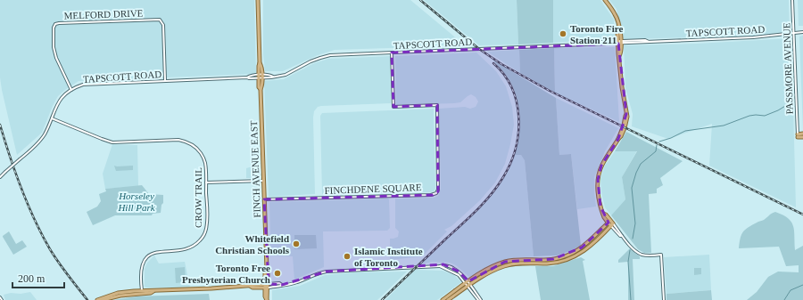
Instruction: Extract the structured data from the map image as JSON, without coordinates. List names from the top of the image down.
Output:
{
  "streets": {
    "main road": ["FINCH AVENUE EAST"],
    "street": [
      "MELFORD DRIVE",
      "TAPSCOTT ROAD",
      "PASSMORE AVENUE",
      "FINCHDENE SQUARE",
      "CROW TRAIL"
    ]
  },
  "crossings": [
    ["MELFORD DRIVE", "TAPSCOTT ROAD"],
    ["TAPSCOTT ROAD", "PASSMORE AVENUE"],
    ["TAPSCOTT ROAD", "FINCH AVENUE EAST"],
    ["TAPSCOTT ROAD", "FINCHDENE SQUARE"],
    ["TAPSCOTT ROAD", "CROW TRAIL"],
    ["FINCH AVENUE EAST", "FINCHDENE SQUARE"]
  ],
  "parks": ["Horseley Hill Park"],
  "places": [
    "Toronto Fire Station 211",
    "Whitefield Christian Schools",
    "Islamic Institute of Toronto",
    "Toronto Free Presbyterian Church"
  ],
  "scale_bar": "200 m"
}
